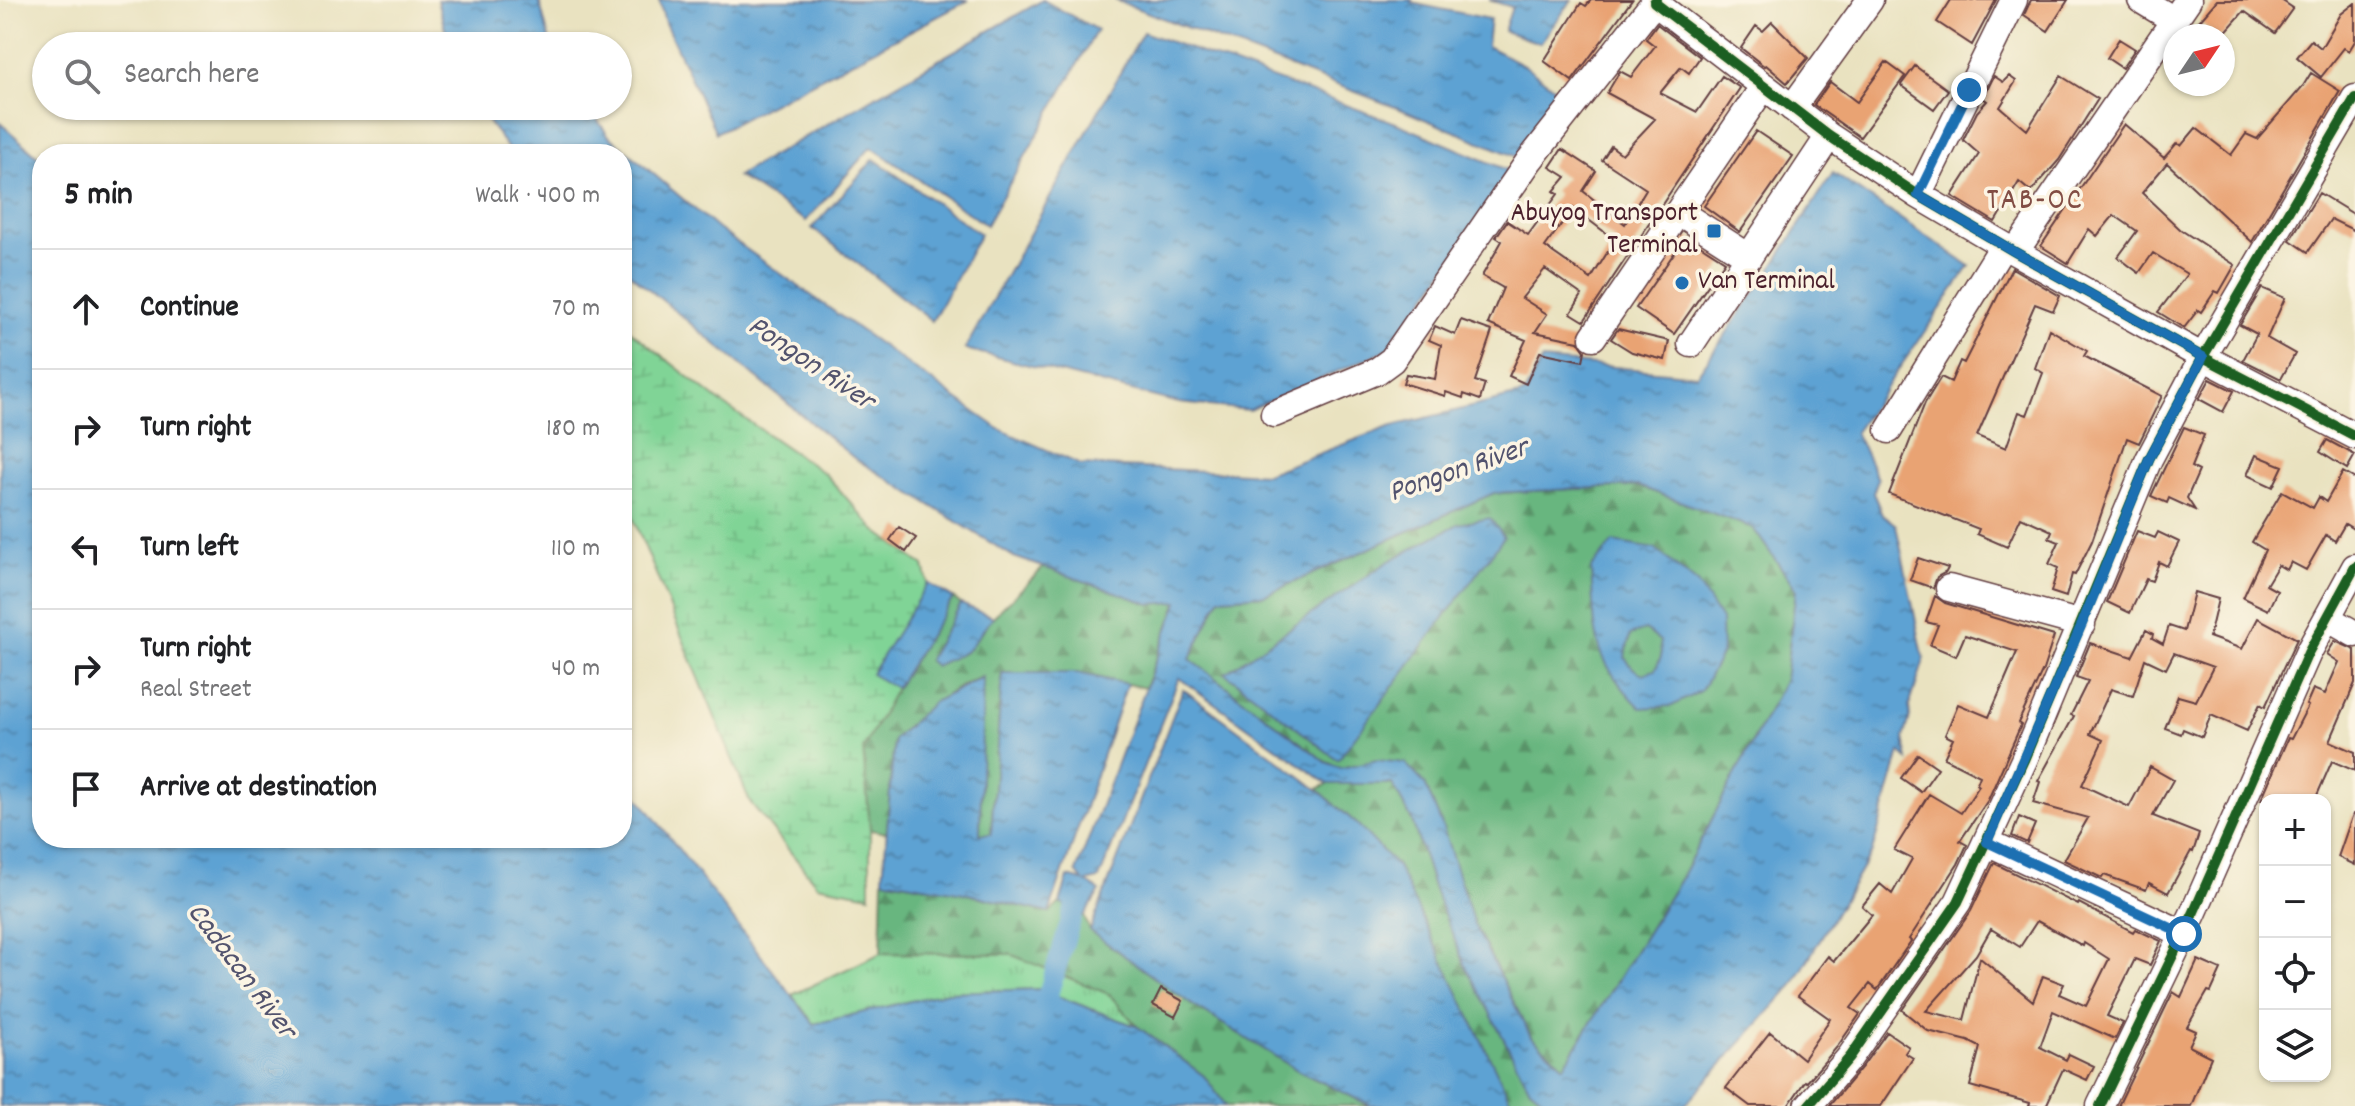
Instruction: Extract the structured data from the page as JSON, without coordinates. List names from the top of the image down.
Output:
{
  "districts": ["TAB-OC"],
  "water": ["Pongon River", "Cadacan River"],
  "places": {
    "transit": ["Abuyog Transport Terminal"],
    "other": ["Van Terminal"]
  },
  "north": "top right",
  "page": {
    "search": "Search here",
    "heading": ["5 min", "Walk · 400 m"],
    "list": [
      ["Continue", "70 m"],
      ["Turn right", "180 m"],
      ["Turn left", "110 m"],
      ["Turn right", "Real Street", "40 m"],
      "Arrive at destination"
    ],
    "map_buttons": ["+", "−"]
  }
}
